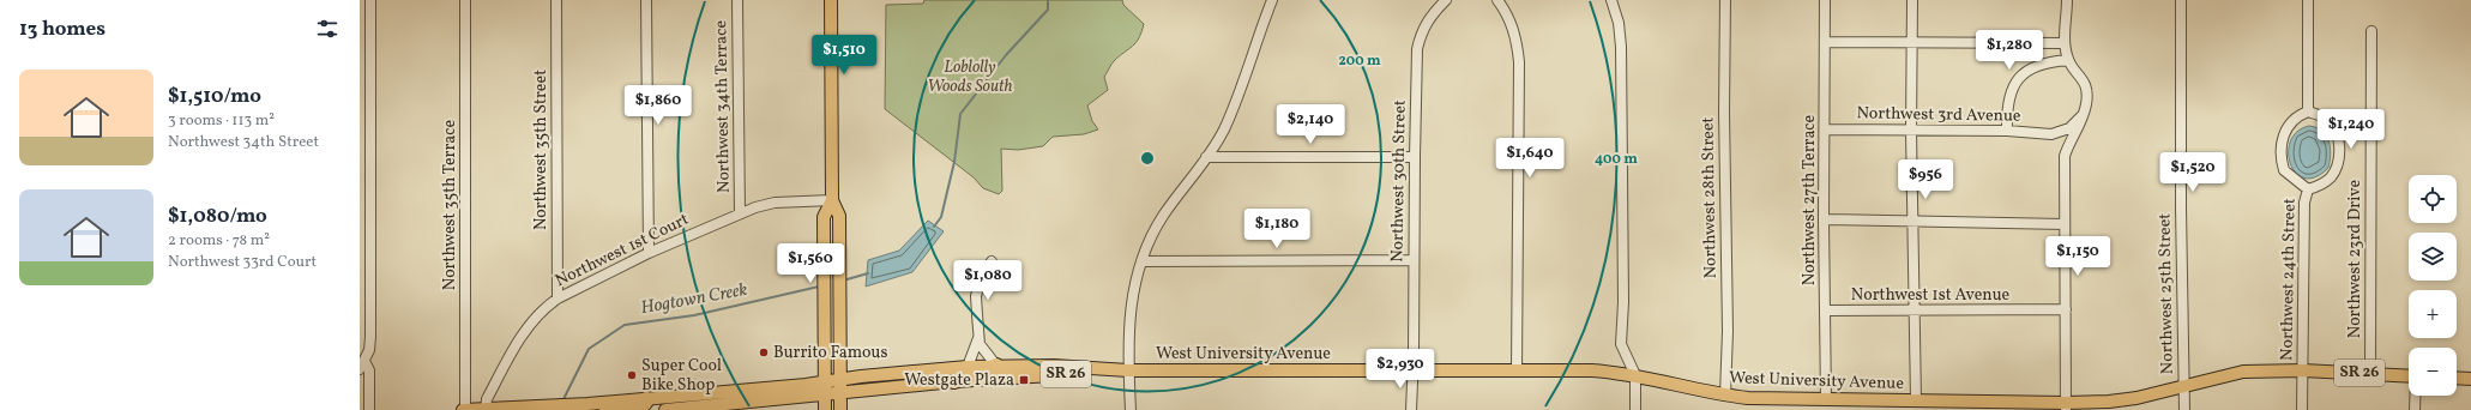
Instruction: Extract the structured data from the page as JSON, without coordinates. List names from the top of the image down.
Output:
{
  "streets": {
    "main road": ["West University Avenue", "SR 26"],
    "street": [
      "Northwest 34th Terrace",
      "Northwest 3rd Avenue",
      "Northwest 35th Street",
      "Northwest 30th Street",
      "Northwest 28th Street",
      "Northwest 27th Terrace",
      "Northwest 35th Terrace",
      "Northwest 1st Court",
      "Northwest 23rd Drive",
      "Northwest 24th Street",
      "Northwest 25th Street",
      "Northwest 1st Avenue"
    ]
  },
  "crossings": [
    ["Northwest 34th Terrace", "Northwest 1st Court"],
    ["Northwest 3rd Avenue", "Northwest 27th Terrace"],
    ["Northwest 35th Street", "Northwest 1st Court"],
    ["Northwest 30th Street", "West University Avenue"],
    ["Northwest 28th Street", "West University Avenue"],
    ["Northwest 27th Terrace", "Northwest 1st Avenue"],
    ["Northwest 27th Terrace", "West University Avenue"],
    ["Northwest 35th Terrace", "West University Avenue"],
    ["Northwest 1st Court", "West University Avenue"],
    ["Northwest 23rd Drive", "West University Avenue"],
    ["Northwest 24th Street", "West University Avenue"],
    ["Northwest 25th Street", "West University Avenue"]
  ],
  "water": ["Hogtown Creek"],
  "parks": ["Loblolly Woods South"],
  "places": {
    "other": ["Burrito Famous", "Super Cool Bike Shop"],
    "transit": ["Westgate Plaza"]
  },
  "page": {
    "heading": "13 homes",
    "price": [
      "$1,280",
      "$1,510",
      "$1,860",
      "$2,140",
      "$1,240",
      "$1,640",
      "$1,520",
      "$956",
      "$1,180",
      "$1,150",
      "$1,560",
      "$1,080",
      "$2,930"
    ],
    "list": [
      {
        "name": "$1,510/mo",
        "note": "3 rooms · 113 m² · Northwest 34th Street"
      },
      {
        "name": "$1,080/mo",
        "note": "2 rooms · 78 m² · Northwest 33rd Court"
      }
    ],
    "map_buttons": ["+", "−"]
  },
  "rings": ["200 m", "400 m"]
}
